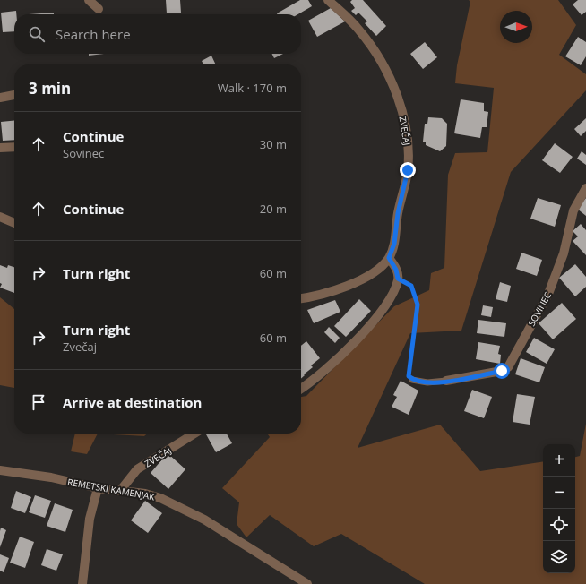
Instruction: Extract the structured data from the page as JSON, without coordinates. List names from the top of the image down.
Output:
{
  "streets": {
    "street": ["ZVEČAJ", "SOVINEC", "REMETSKI KAMENJAK"]
  },
  "crossings": [
    ["ZVEČAJ", "REMETSKI KAMENJAK"]
  ],
  "north": "right",
  "page": {
    "search": "Search here",
    "heading": ["3 min", "Walk · 170 m"],
    "list": [
      ["Continue", "Sovinec", "30 m"],
      ["Continue", "20 m"],
      ["Turn right", "60 m"],
      ["Turn right", "Zvečaj", "60 m"],
      "Arrive at destination"
    ],
    "map_buttons": ["+", "−"]
  }
}
